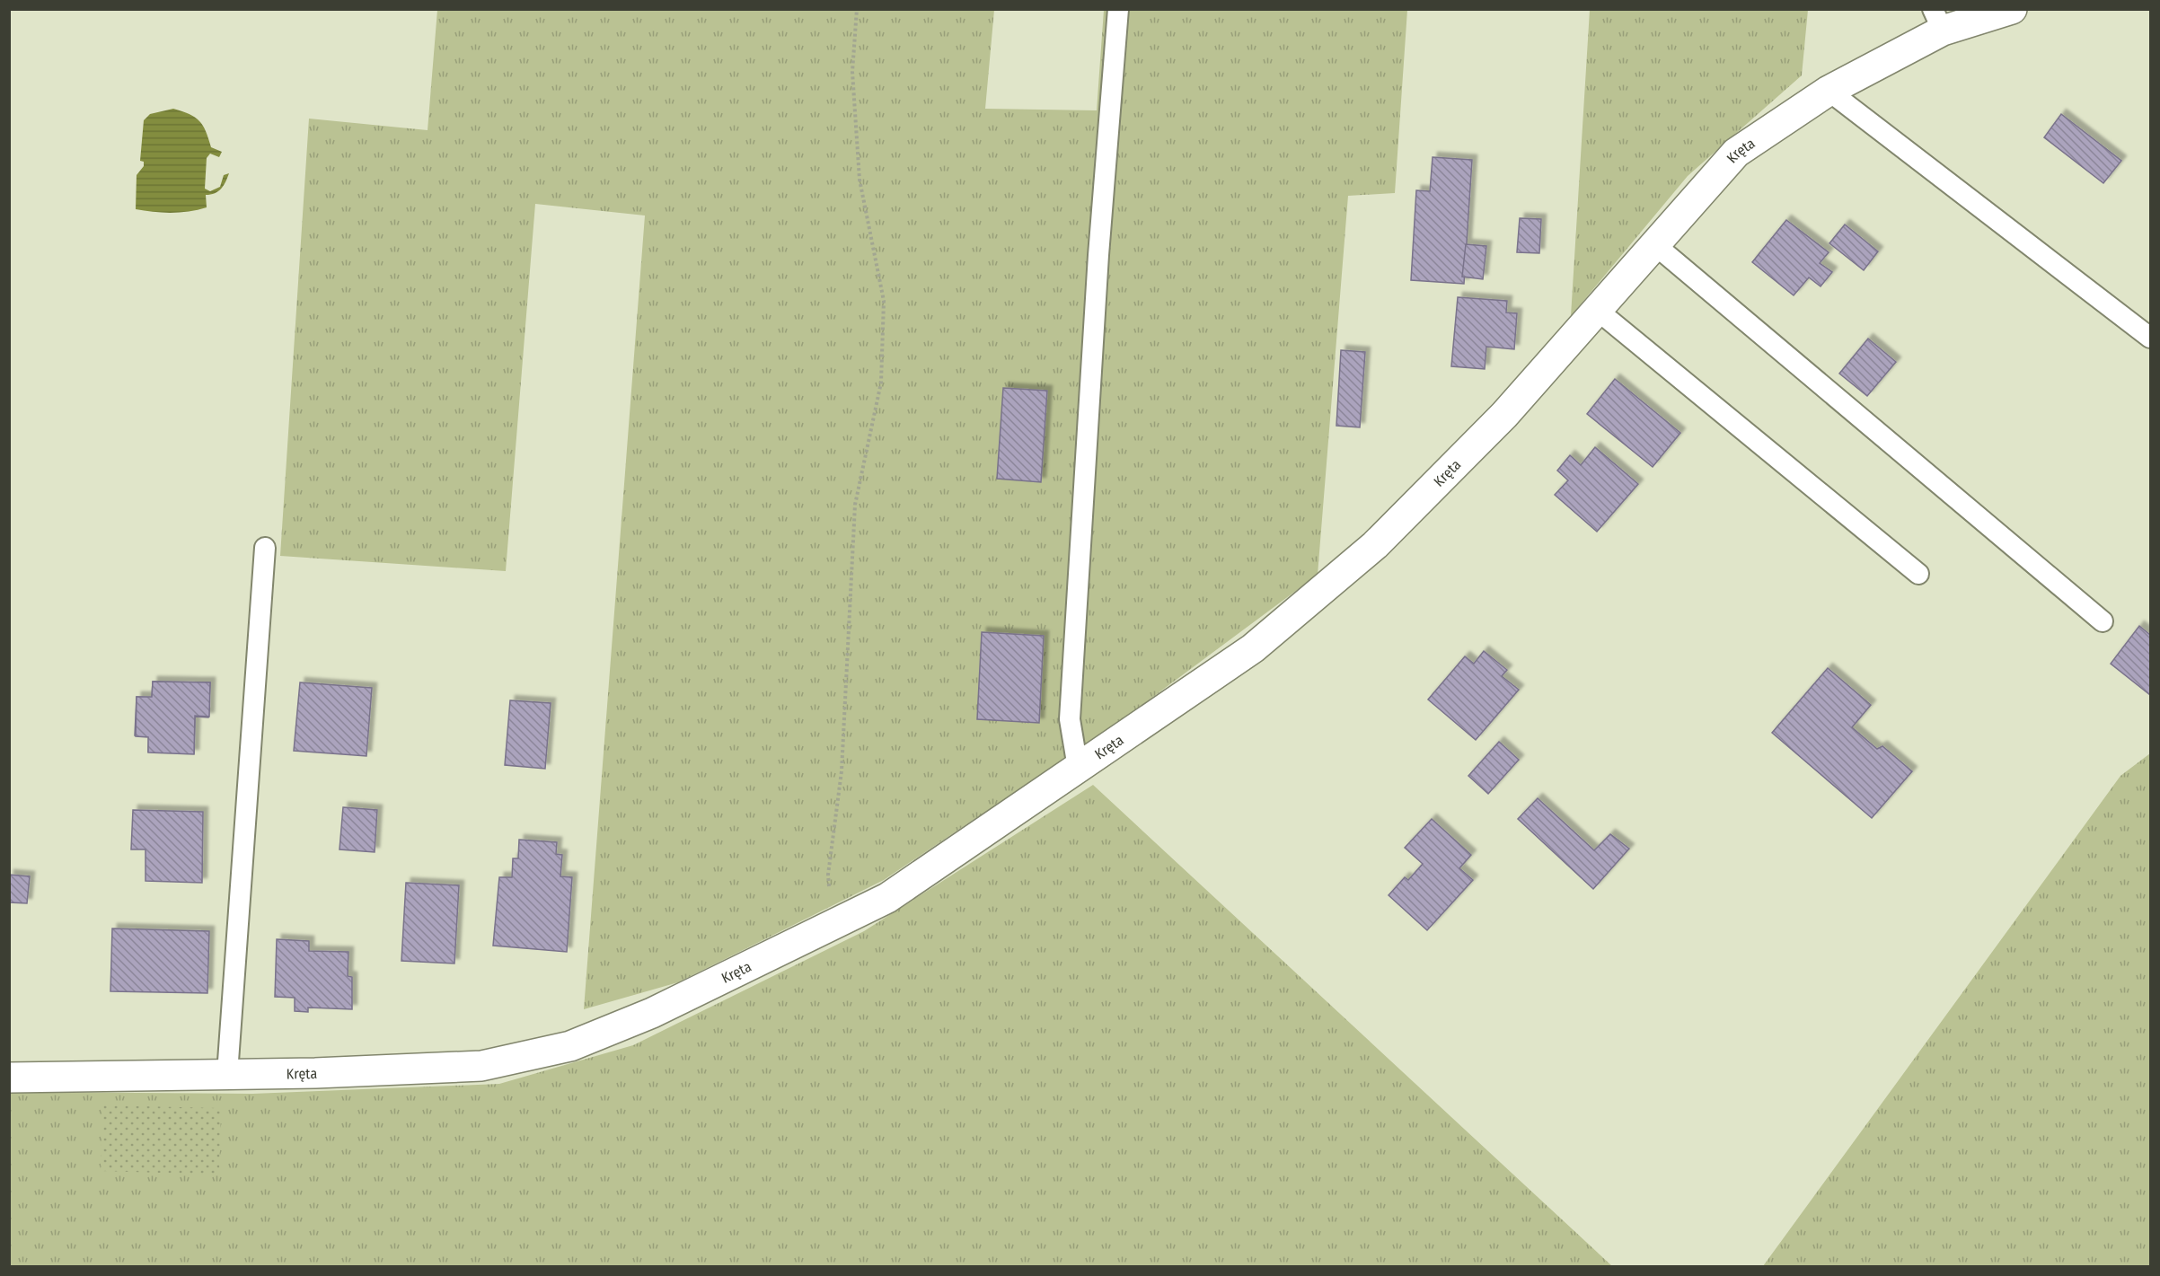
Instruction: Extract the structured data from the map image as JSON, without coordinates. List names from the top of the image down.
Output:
{
  "streets": {
    "street": ["Kręta"]
  }
}
